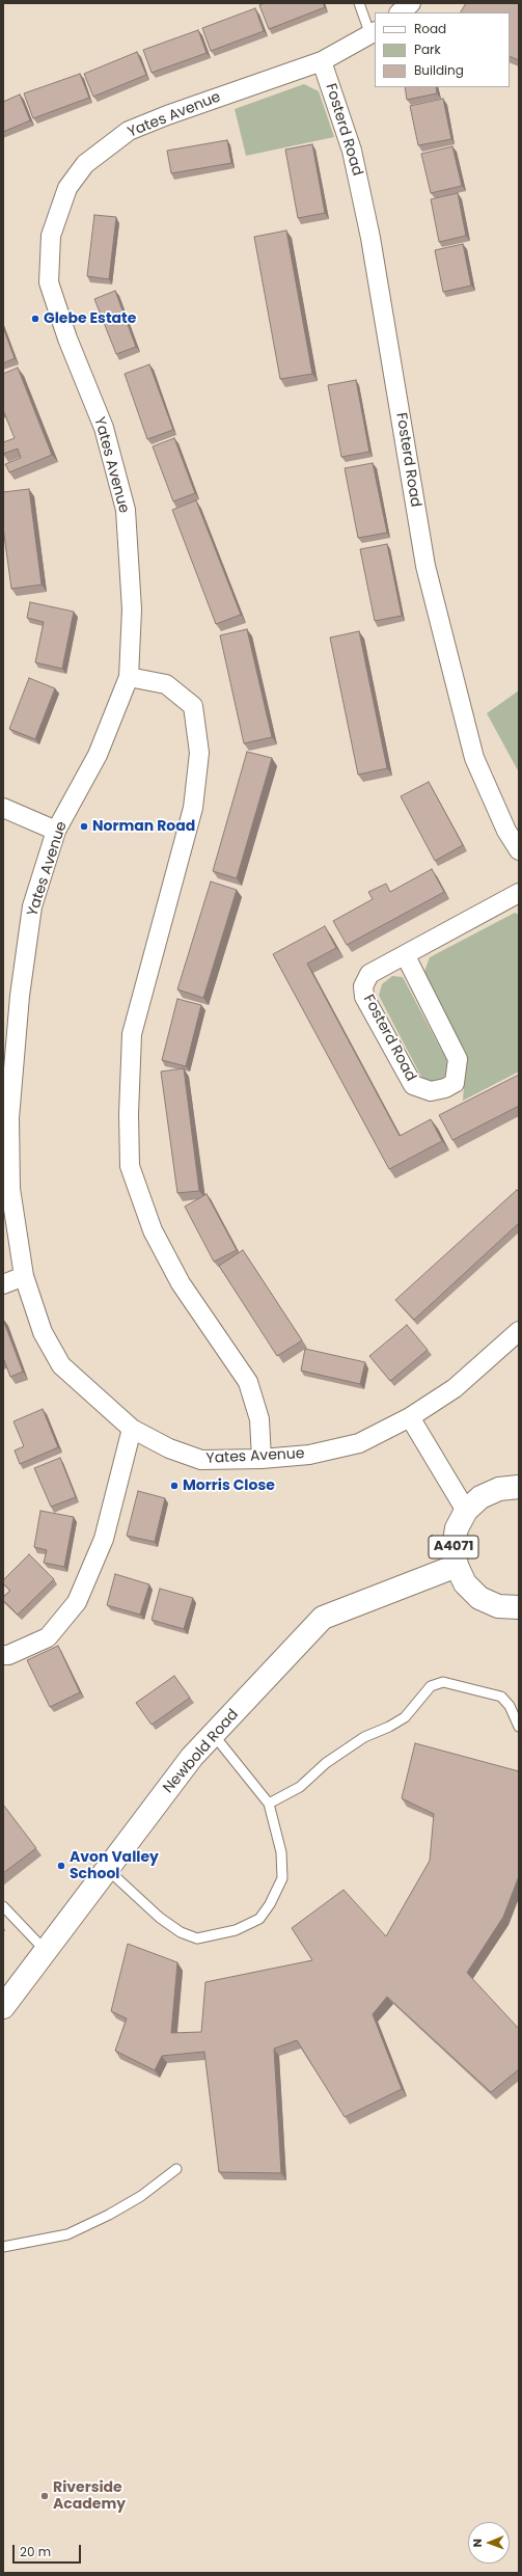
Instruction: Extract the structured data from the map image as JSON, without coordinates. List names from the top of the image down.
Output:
{
  "streets": {
    "main road": ["A4071", "Newbold Road"],
    "street": ["Yates Avenue", "Fosterd Road"]
  },
  "crossings": [
    ["Yates Avenue", "Fosterd Road"],
    ["A4071", "Newbold Road"]
  ],
  "places": [
    "Glebe Estate",
    "Norman Road",
    "Morris Close",
    "Avon Valley School",
    "Riverside Academy"
  ],
  "legend": ["Road", "Park", "Building"],
  "scale_bar": "20 m",
  "north": "left"
}
